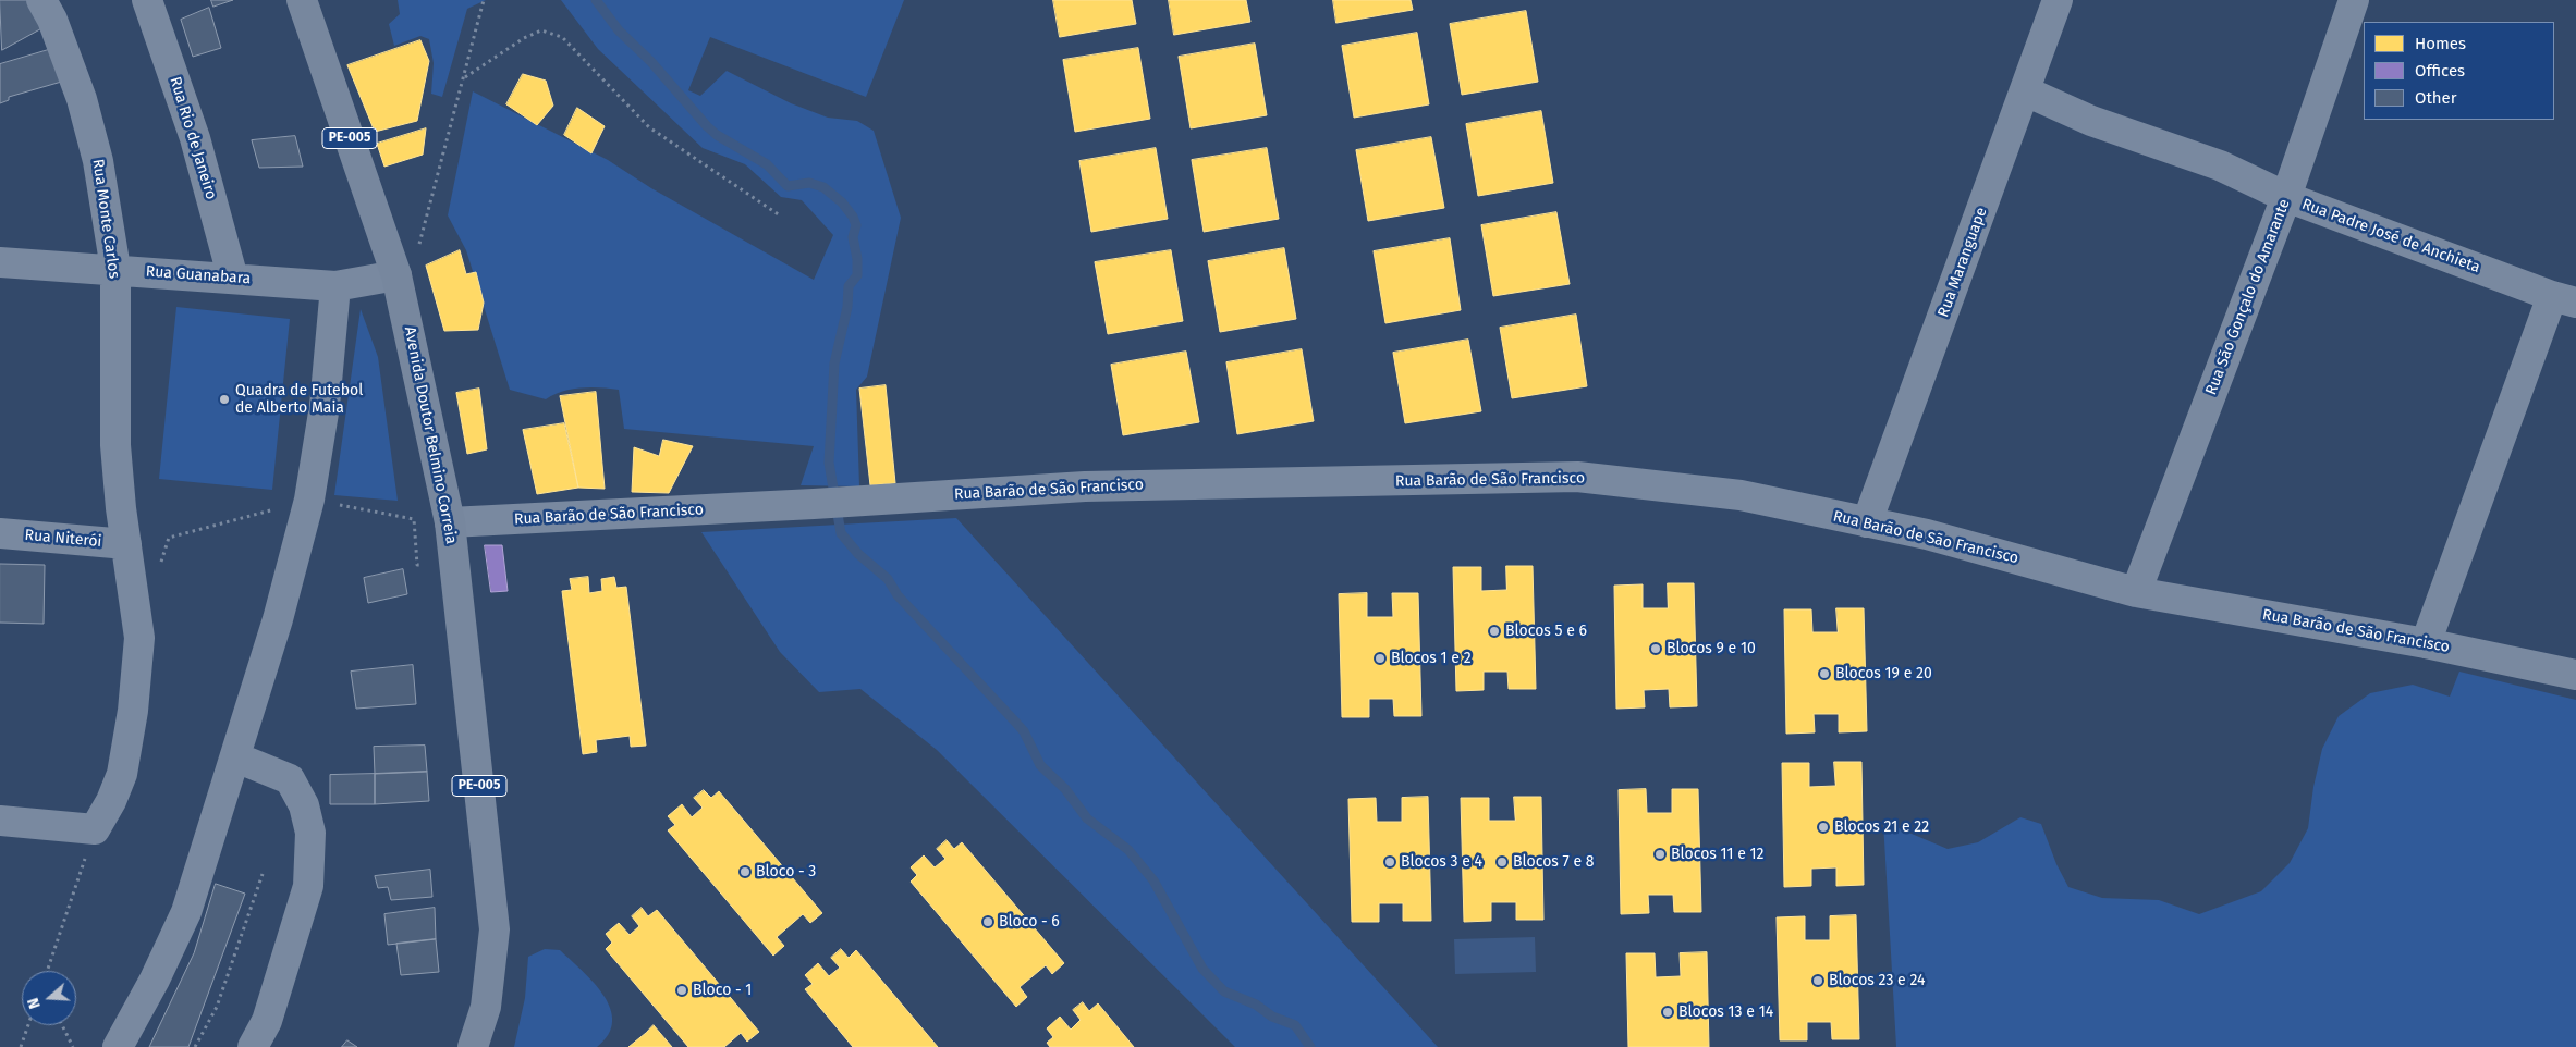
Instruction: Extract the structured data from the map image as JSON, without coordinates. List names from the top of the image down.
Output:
{
  "streets": {
    "main road": ["PE-005", "Avenida Doutor Belmino Correia"],
    "street": [
      "Rua Rio de Janeiro",
      "Rua Monte Carlos",
      "Rua Padre José de Anchieta",
      "Rua Maranguape",
      "Rua Guanabara",
      "Rua São Gonçalo do Amarante",
      "Rua Barão de São Francisco",
      "Rua Niterói"
    ]
  },
  "crossings": [
    ["Rua Rio de Janeiro", "Rua Guanabara"],
    ["Rua Monte Carlos", "Rua Guanabara"],
    ["Rua Monte Carlos", "Rua Niterói"],
    ["Rua Padre José de Anchieta", "Rua Maranguape"],
    ["Rua Padre José de Anchieta", "Rua São Gonçalo do Amarante"],
    ["Rua Maranguape", "Rua Barão de São Francisco"],
    ["Rua Guanabara", "Avenida Doutor Belmino Correia"],
    ["Rua São Gonçalo do Amarante", "Rua Barão de São Francisco"],
    ["Avenida Doutor Belmino Correia", "Rua Barão de São Francisco"]
  ],
  "places": [
    "Quadra de Futebol de Alberto Maia",
    "Blocos 5 e 6",
    "Blocos 9 e 10",
    "Blocos 1 e 2",
    "Blocos 19 e 20",
    "Blocos 21 e 22",
    "Blocos 11 e 12",
    "Blocos 3 e 4",
    "Blocos 7 e 8",
    "Bloco - 3",
    "Bloco - 6",
    "Blocos 23 e 24",
    "Bloco - 1",
    "Blocos 13 e 14"
  ],
  "legend": ["Homes", "Offices", "Other"],
  "north": "left"
}
